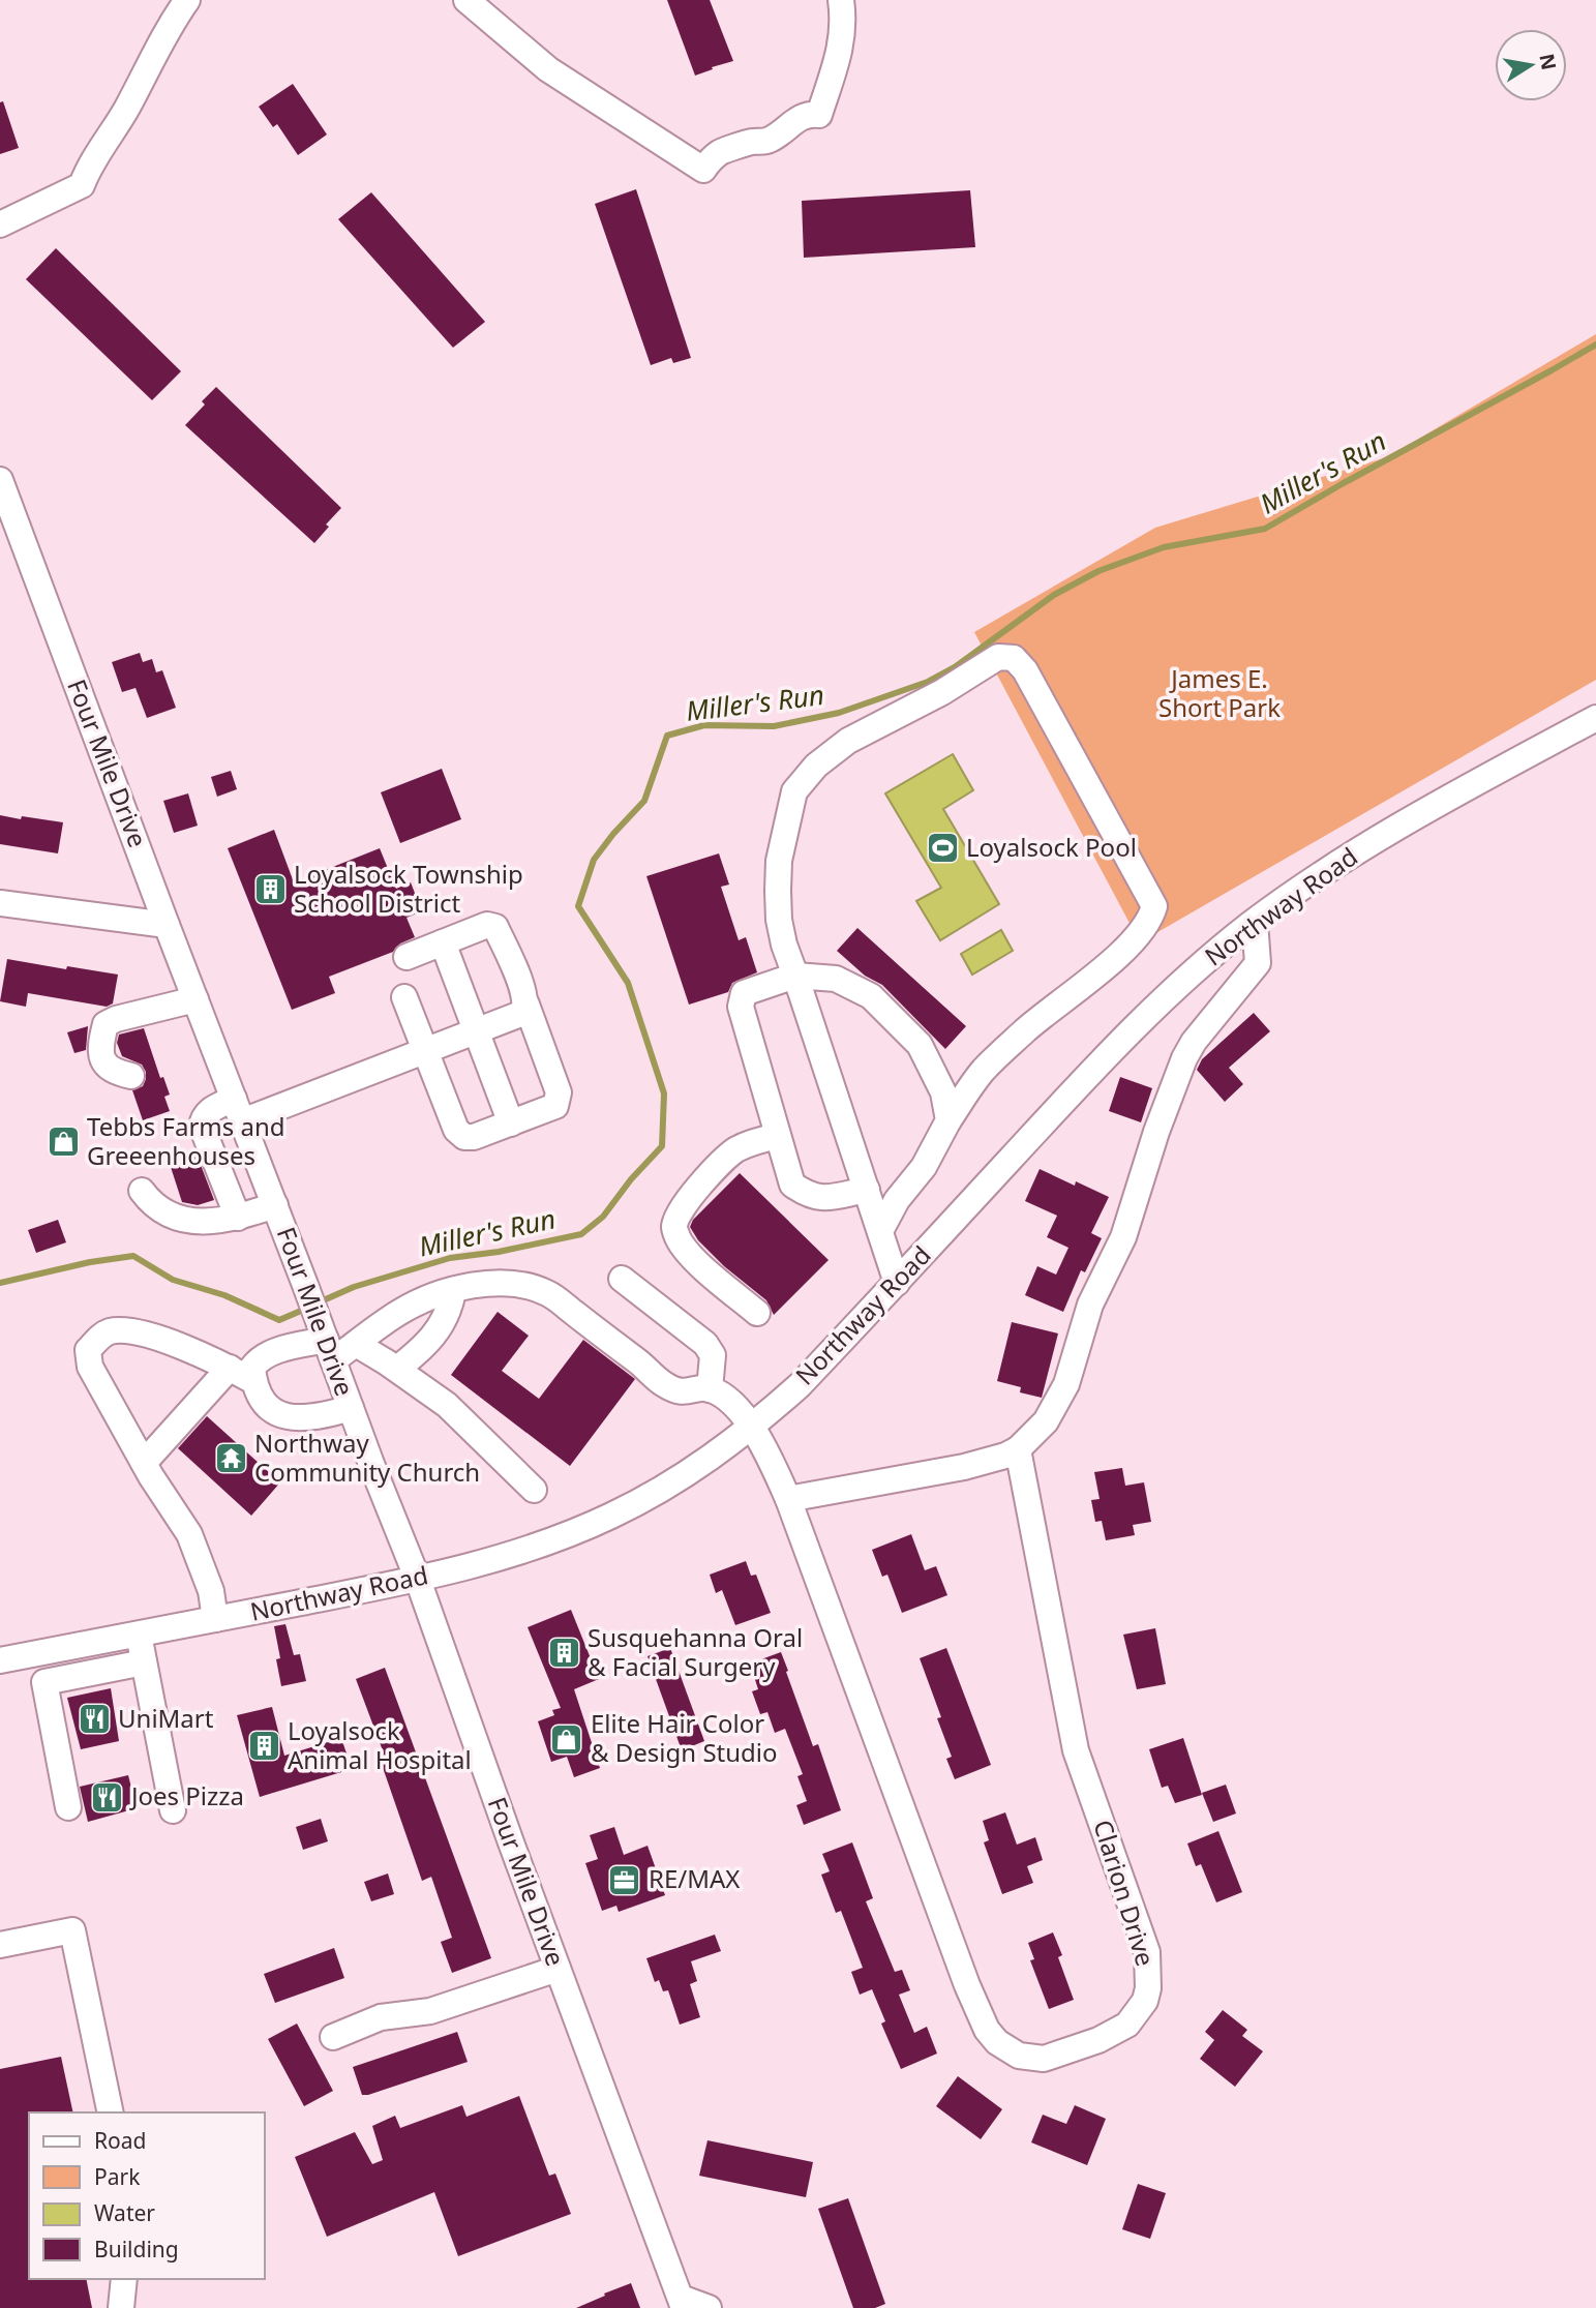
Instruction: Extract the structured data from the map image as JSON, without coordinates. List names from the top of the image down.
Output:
{
  "streets": {
    "street": ["Four Mile Drive", "Northway Road", "Clarion Drive"]
  },
  "crossings": [
    ["Four Mile Drive", "Northway Road"],
    ["Northway Road", "Clarion Drive"]
  ],
  "water": ["Miller's Run"],
  "parks": ["James E. Short Park"],
  "places": {
    "sports": ["Loyalsock Pool"],
    "building": ["Loyalsock Township School District", "Susquehanna Oral & Facial Surgery", "Loyalsock Animal Hospital"],
    "shop": ["Tebbs Farms and Greeenhouses", "Elite Hair Color & Design Studio"],
    "temple": ["Northway Community Church"],
    "restaurant": ["UniMart", "Joes Pizza"],
    "office": ["RE/MAX"]
  },
  "legend": [
    "Road",
    "Park",
    "Water",
    "Building"
  ],
  "north": "right"
}
